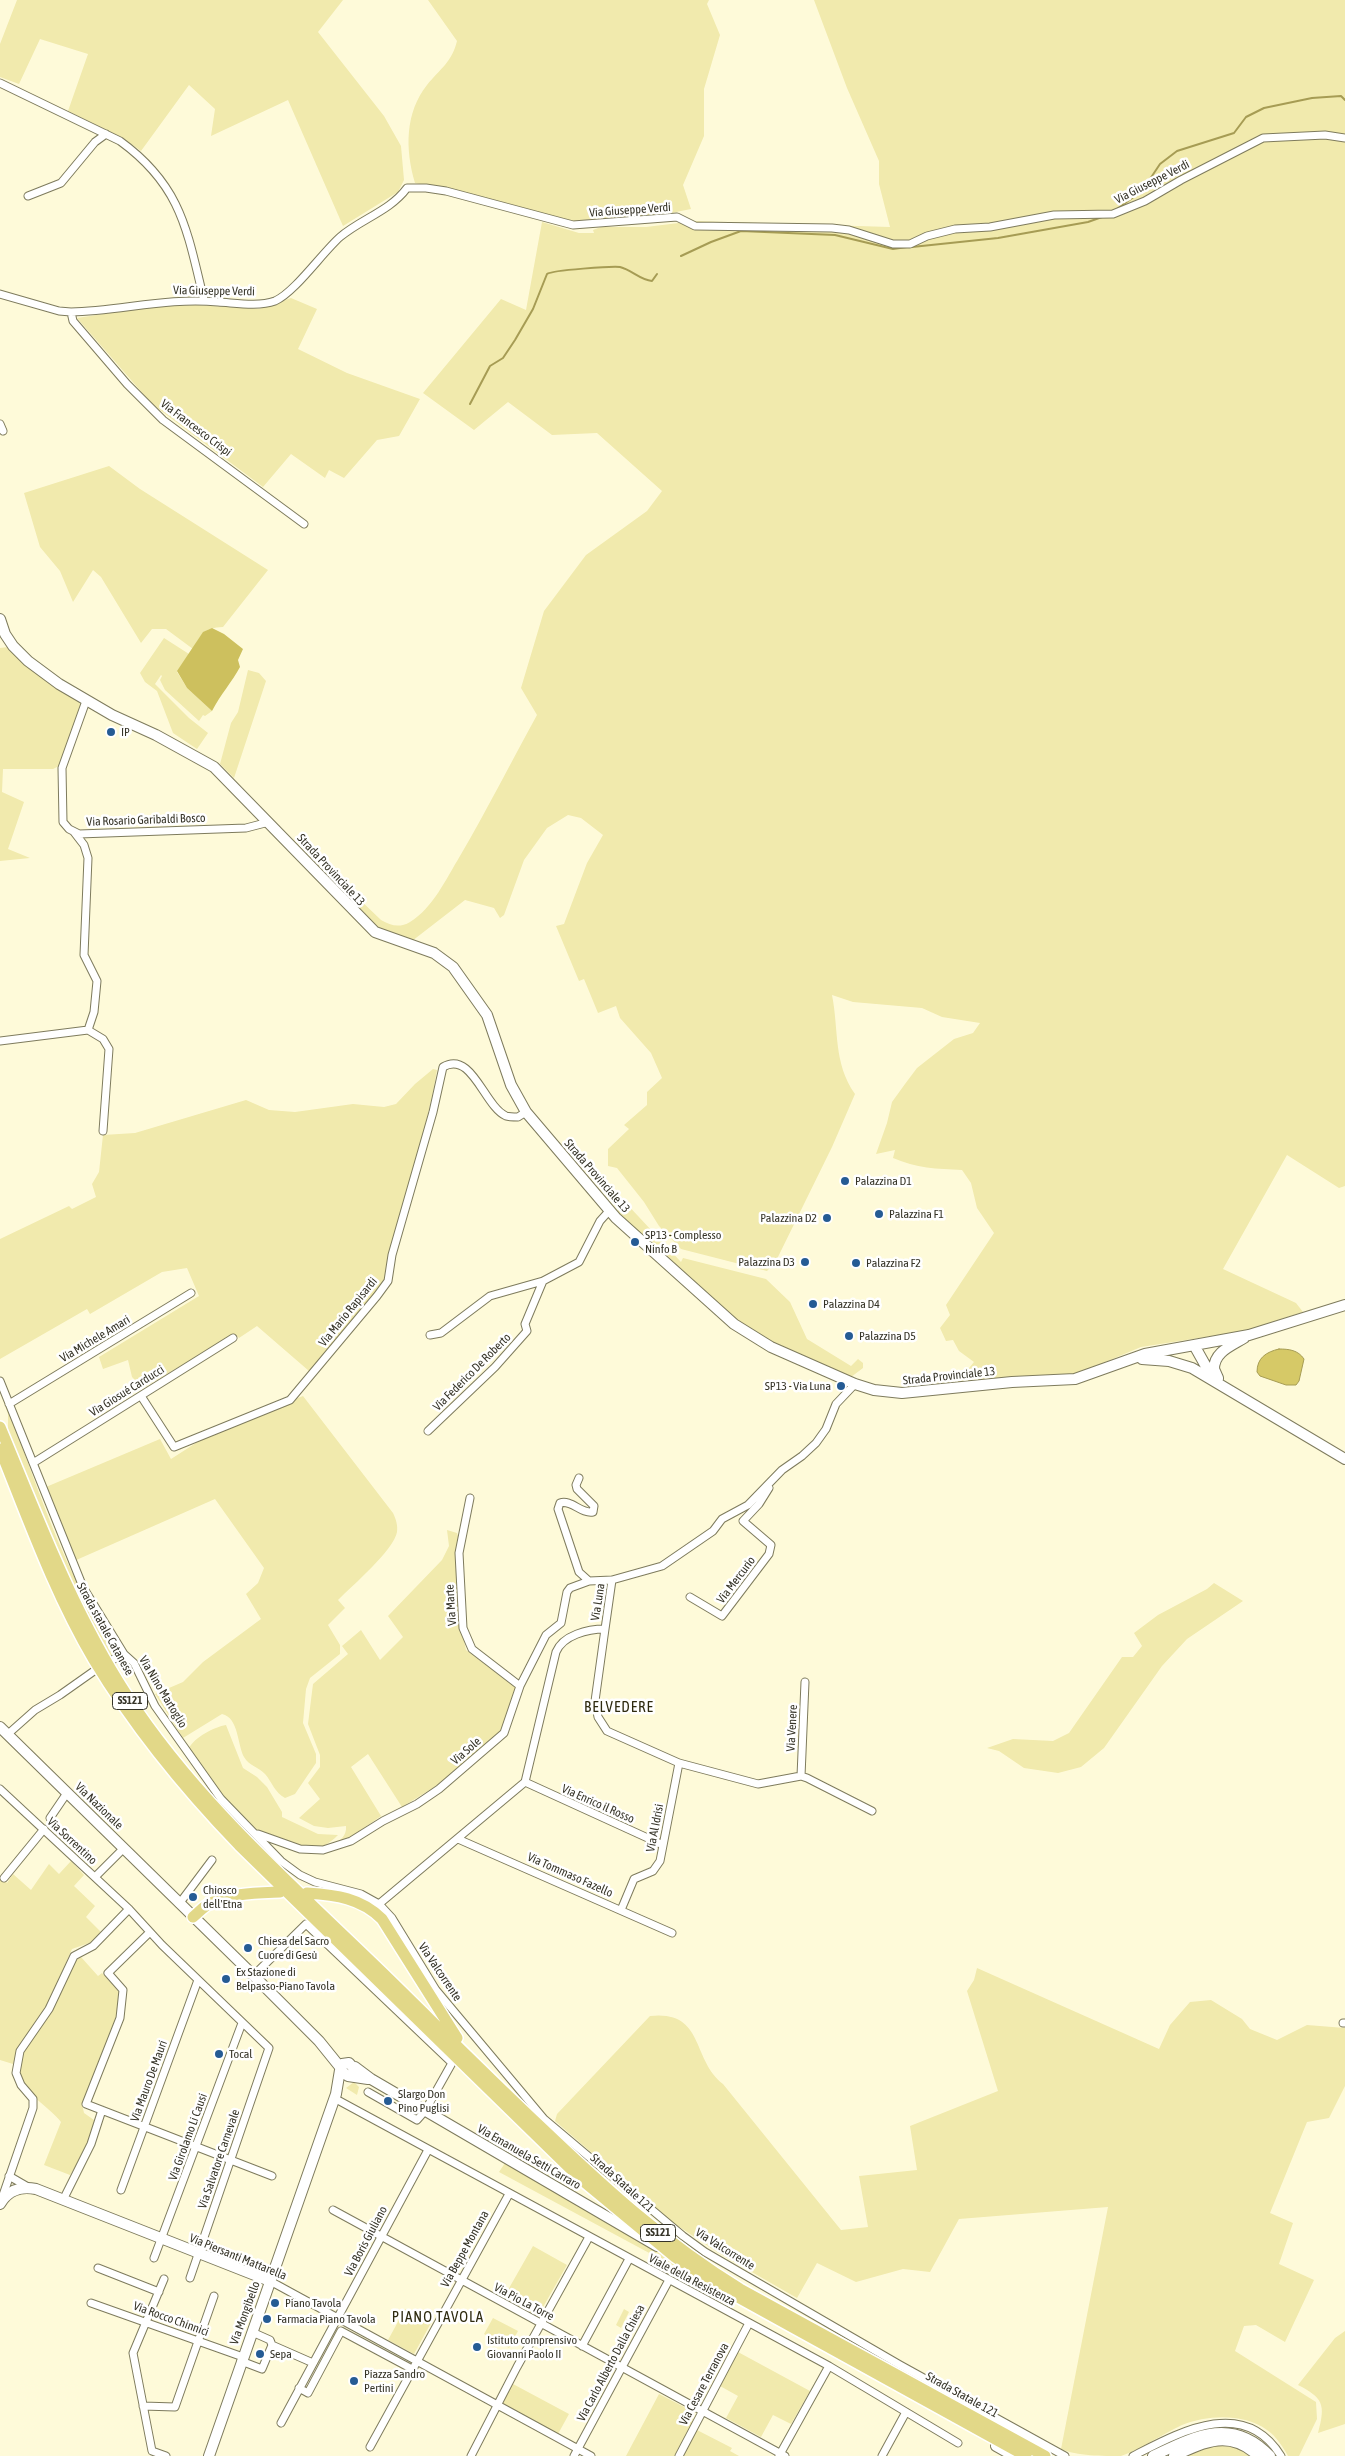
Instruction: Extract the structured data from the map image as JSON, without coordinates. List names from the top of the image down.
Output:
{
  "streets": {
    "main road": [
      "Strada Provinciale 13",
      "Strada statale Catanese",
      "SS121",
      "Via Nazionale",
      "Via Emanuela Setti Carraro",
      "Strada Statale 121",
      "Via Piersanti Mattarella",
      "Via Mongibello"
    ],
    "street": [
      "Via Giuseppe Verdi",
      "Via Francesco Crispi",
      "Via Rosario Garibaldi Bosco",
      "Via Mario Rapisardi",
      "Via Michele Amari",
      "Via Federico De Roberto",
      "Via Giosué Carducci",
      "Via Mercurio",
      "Via Luna",
      "Via Marte",
      "Via Nino Martoglio",
      "Via Venere",
      "Via Sole",
      "Via Enrico il Rosso",
      "Via Al Idrisi",
      "Via Sorrentino",
      "Via Tommaso Fazello",
      "Via Valcorrente",
      "Via Mauro De Mauri",
      "Via Girolamo Li Causi",
      "Via Salvatore Carnevale",
      "Via Boris Giuliano",
      "Via Beppe Montana",
      "Viale della Resistenza",
      "Via Pio La Torre",
      "Via Rocco Chinnici",
      "Via Carlo Alberto Dalla Chiesa",
      "Via Cesare Terranova"
    ]
  },
  "crossings": [
    ["Via Giuseppe Verdi", "Via Francesco Crispi"],
    ["Via Rosario Garibaldi Bosco", "Strada Provinciale 13"],
    ["Strada Provinciale 13", "Via Mario Rapisardi"],
    ["Strada Provinciale 13", "Via Luna"],
    ["Via Mario Rapisardi", "Via Giosué Carducci"],
    ["Via Michele Amari", "Via Nino Martoglio"],
    ["Via Giosué Carducci", "Via Nino Martoglio"],
    ["Via Mercurio", "Via Luna"],
    ["Via Luna", "Via Sole"],
    ["Via Luna", "Via Enrico il Rosso"],
    ["Via Marte", "Via Sole"],
    ["Strada statale Catanese", "Strada Statale 121"],
    ["Via Nino Martoglio", "Via Sole"],
    ["Via Nino Martoglio", "Via Valcorrente"],
    ["Via Enrico il Rosso", "Via Al Idrisi"],
    ["Via Al Idrisi", "Via Tommaso Fazello"],
    ["Via Girolamo Li Causi", "Via Salvatore Carnevale"],
    ["Via Girolamo Li Causi", "Via Piersanti Mattarella"],
    ["Via Emanuela Setti Carraro", "Strada Statale 121"],
    ["Via Salvatore Carnevale", "Via Piersanti Mattarella"],
    ["Via Boris Giuliano", "Via Piersanti Mattarella"],
    ["Via Boris Giuliano", "Viale della Resistenza"],
    ["Via Boris Giuliano", "Via Pio La Torre"],
    ["Via Beppe Montana", "Via Piersanti Mattarella"],
    ["Via Beppe Montana", "Viale della Resistenza"],
    ["Via Beppe Montana", "Via Pio La Torre"],
    ["Via Piersanti Mattarella", "Via Mongibello"],
    ["Via Piersanti Mattarella", "Via Carlo Alberto Dalla Chiesa"],
    ["Viale della Resistenza", "Via Mongibello"],
    ["Viale della Resistenza", "Via Carlo Alberto Dalla Chiesa"],
    ["Viale della Resistenza", "Via Cesare Terranova"],
    ["Via Pio La Torre", "Via Carlo Alberto Dalla Chiesa"],
    ["Via Pio La Torre", "Via Cesare Terranova"],
    ["Via Mongibello", "Via Rocco Chinnici"]
  ],
  "districts": ["BELVEDERE", "PIANO TAVOLA"],
  "places": [
    "IP",
    "Palazzina D1",
    "Palazzina F1",
    "Palazzina D2",
    "SP13 - Complesso Ninfo B",
    "Palazzina D3",
    "Palazzina F2",
    "Palazzina D4",
    "Palazzina D5",
    "SP13 - Via Luna",
    "Chiosco dell'Etna",
    "Chiesa del Sacro Cuore di Gesù",
    "Ex Stazione di Belpasso-Piano Tavola",
    "Tocal",
    "Slargo Don Pino Puglisi",
    "Piano Tavola",
    "Farmacia Piano Tavola",
    "Istituto comprensivo Giovanni Paolo II",
    "Sepa",
    "Piazza Sandro Pertini"
  ]
}
